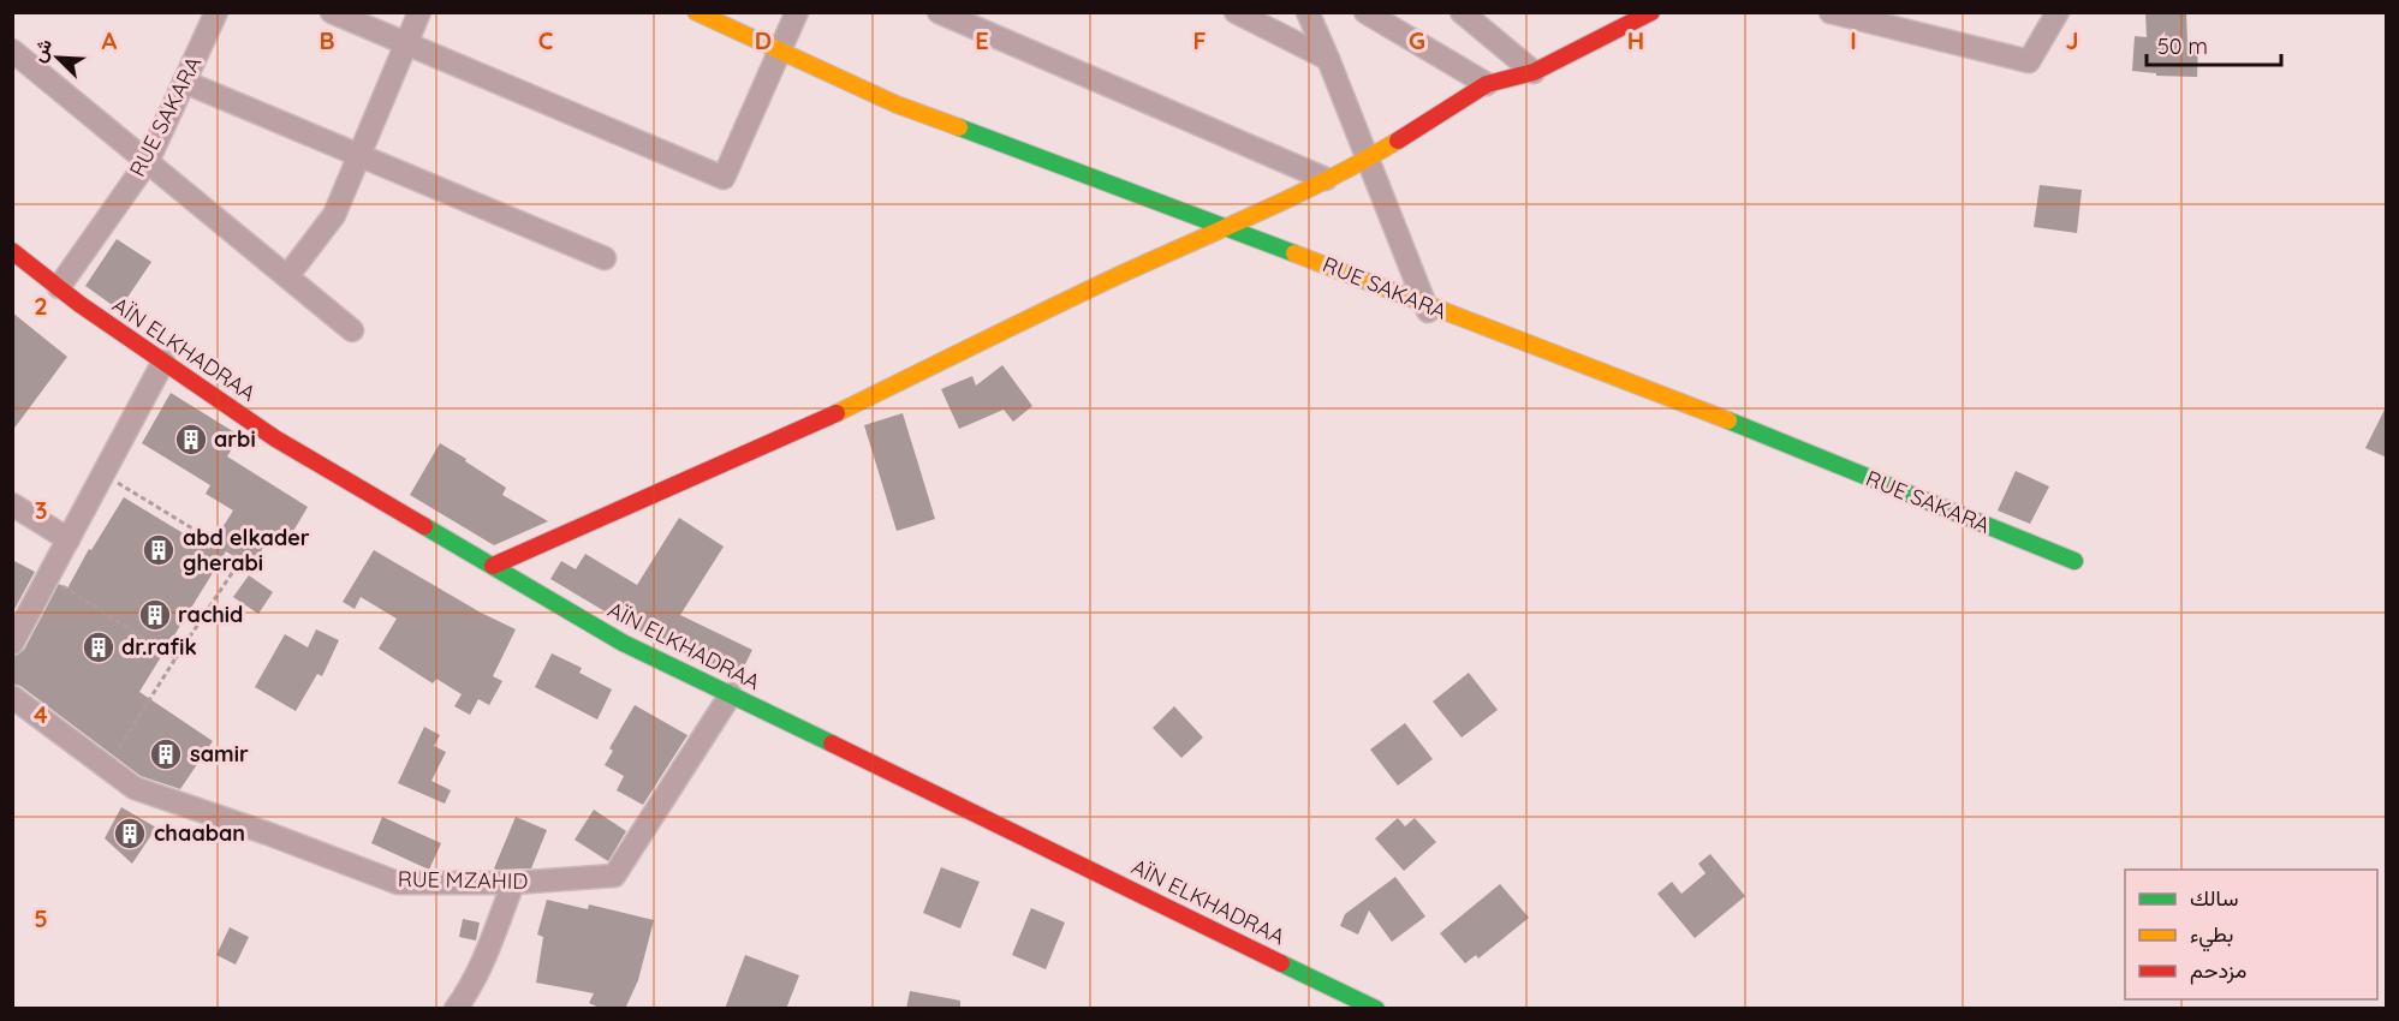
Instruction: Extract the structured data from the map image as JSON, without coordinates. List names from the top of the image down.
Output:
{
  "streets": {
    "street": ["RUE SAKARA", "AÏN ELKHADRAA", "RUE MZAHID"]
  },
  "crossings": [
    ["RUE SAKARA", "AÏN ELKHADRAA"],
    ["AÏN ELKHADRAA", "RUE MZAHID"]
  ],
  "places": {
    "building": [
      "arbi",
      "abd elkader gherabi",
      "rachid",
      "dr.rafik",
      "samir",
      "chaaban"
    ]
  },
  "legend": ["سالك", "بطيء", "مزدحم"],
  "scale_bar": "50 m",
  "north": "top left",
  "grid": {
    "columns": [
      "A",
      "B",
      "C",
      "D",
      "E",
      "F",
      "G",
      "H",
      "I",
      "J"
    ],
    "rows": [
      "2",
      "3",
      "4",
      "5"
    ]
  }
}
